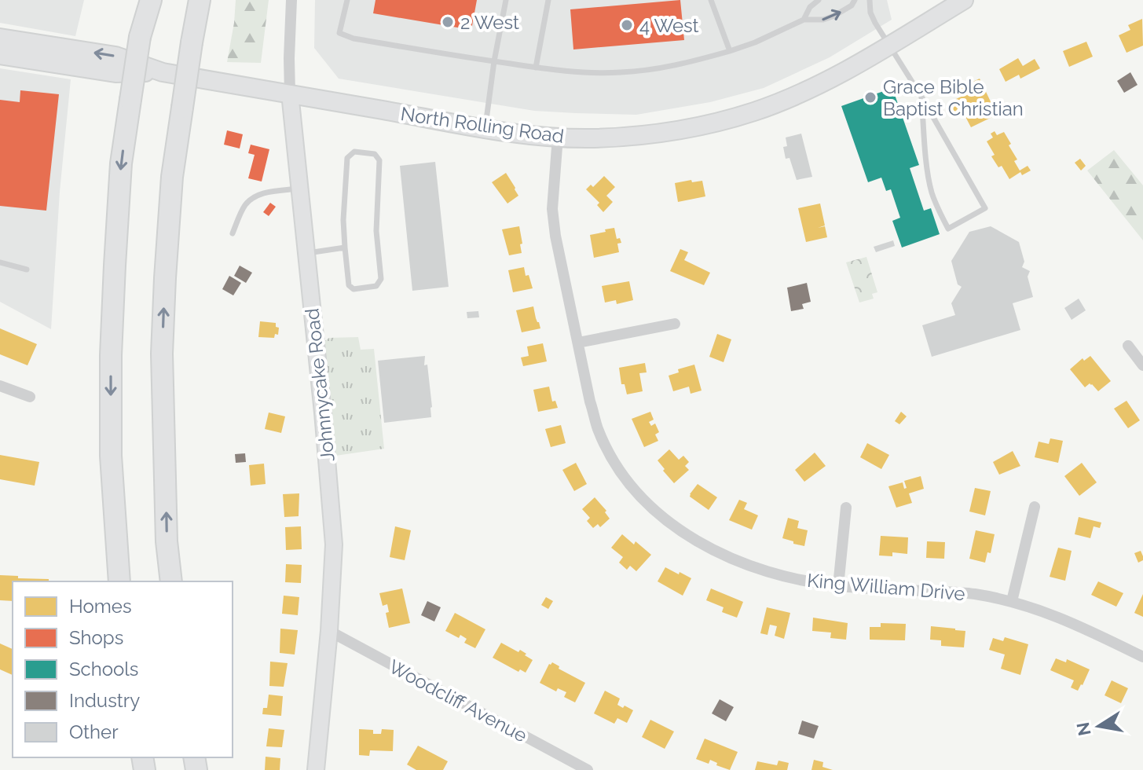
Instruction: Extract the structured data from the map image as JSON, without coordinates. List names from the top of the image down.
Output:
{
  "streets": {
    "main road": ["North Rolling Road"],
    "street": ["Johnnycake Road", "King William Drive", "Woodcliff Avenue"]
  },
  "crossings": [
    ["North Rolling Road", "Johnnycake Road"],
    ["North Rolling Road", "King William Drive"],
    ["Johnnycake Road", "Woodcliff Avenue"]
  ],
  "places": ["2 West", "4 West", "Grace Bible Baptist Christian"],
  "legend": [
    "Homes",
    "Shops",
    "Schools",
    "Industry",
    "Other"
  ],
  "north": "left"
}
